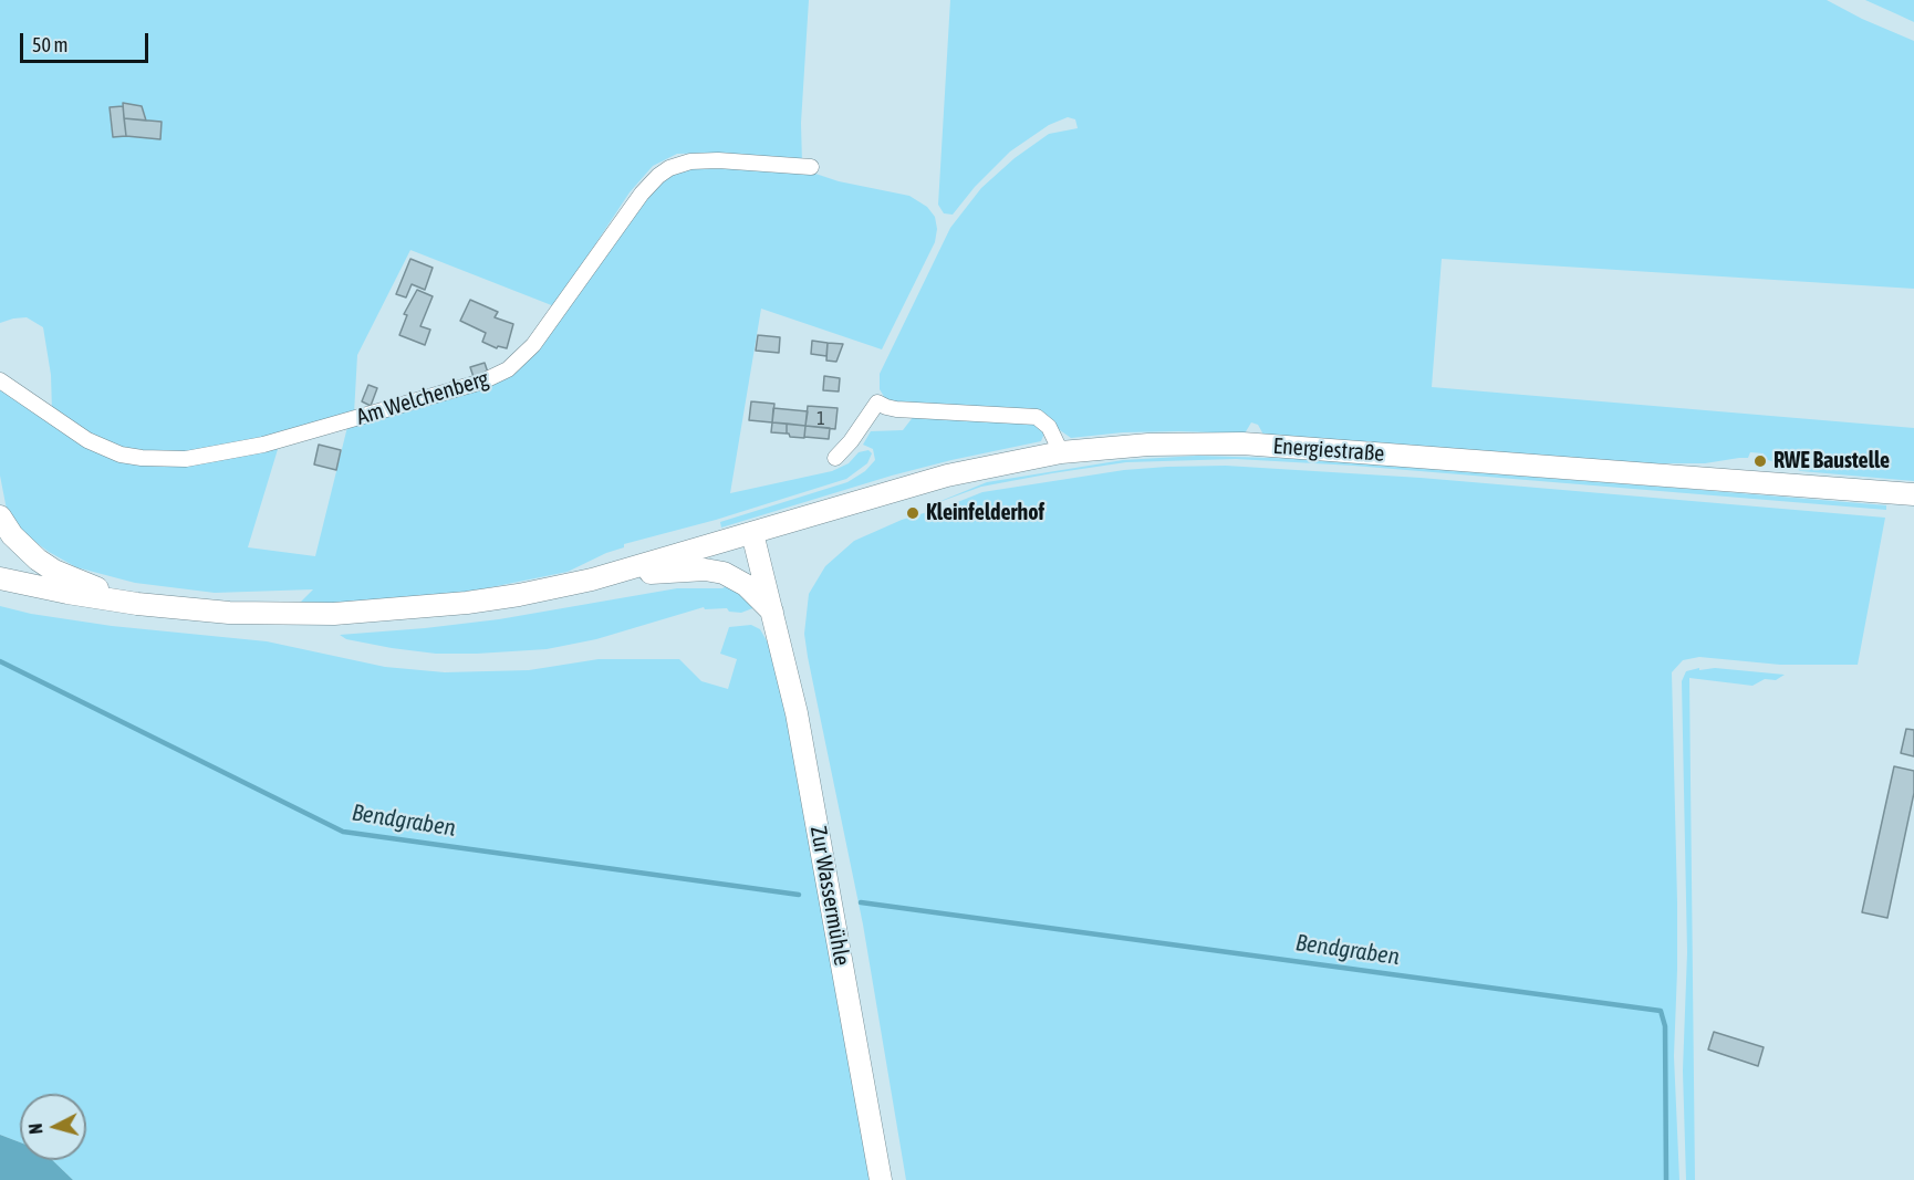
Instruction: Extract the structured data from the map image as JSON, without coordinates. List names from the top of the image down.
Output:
{
  "streets": {
    "main road": ["Energiestraße", "Zur Wassermühle"],
    "street": ["Am Welchenberg"]
  },
  "crossings": [
    ["Energiestraße", "Zur Wassermühle"]
  ],
  "water": ["Bendgraben"],
  "places": ["RWE Baustelle", "Kleinfelderhof"],
  "house_numbers": ["1"],
  "scale_bar": "50 m",
  "north": "left"
}
